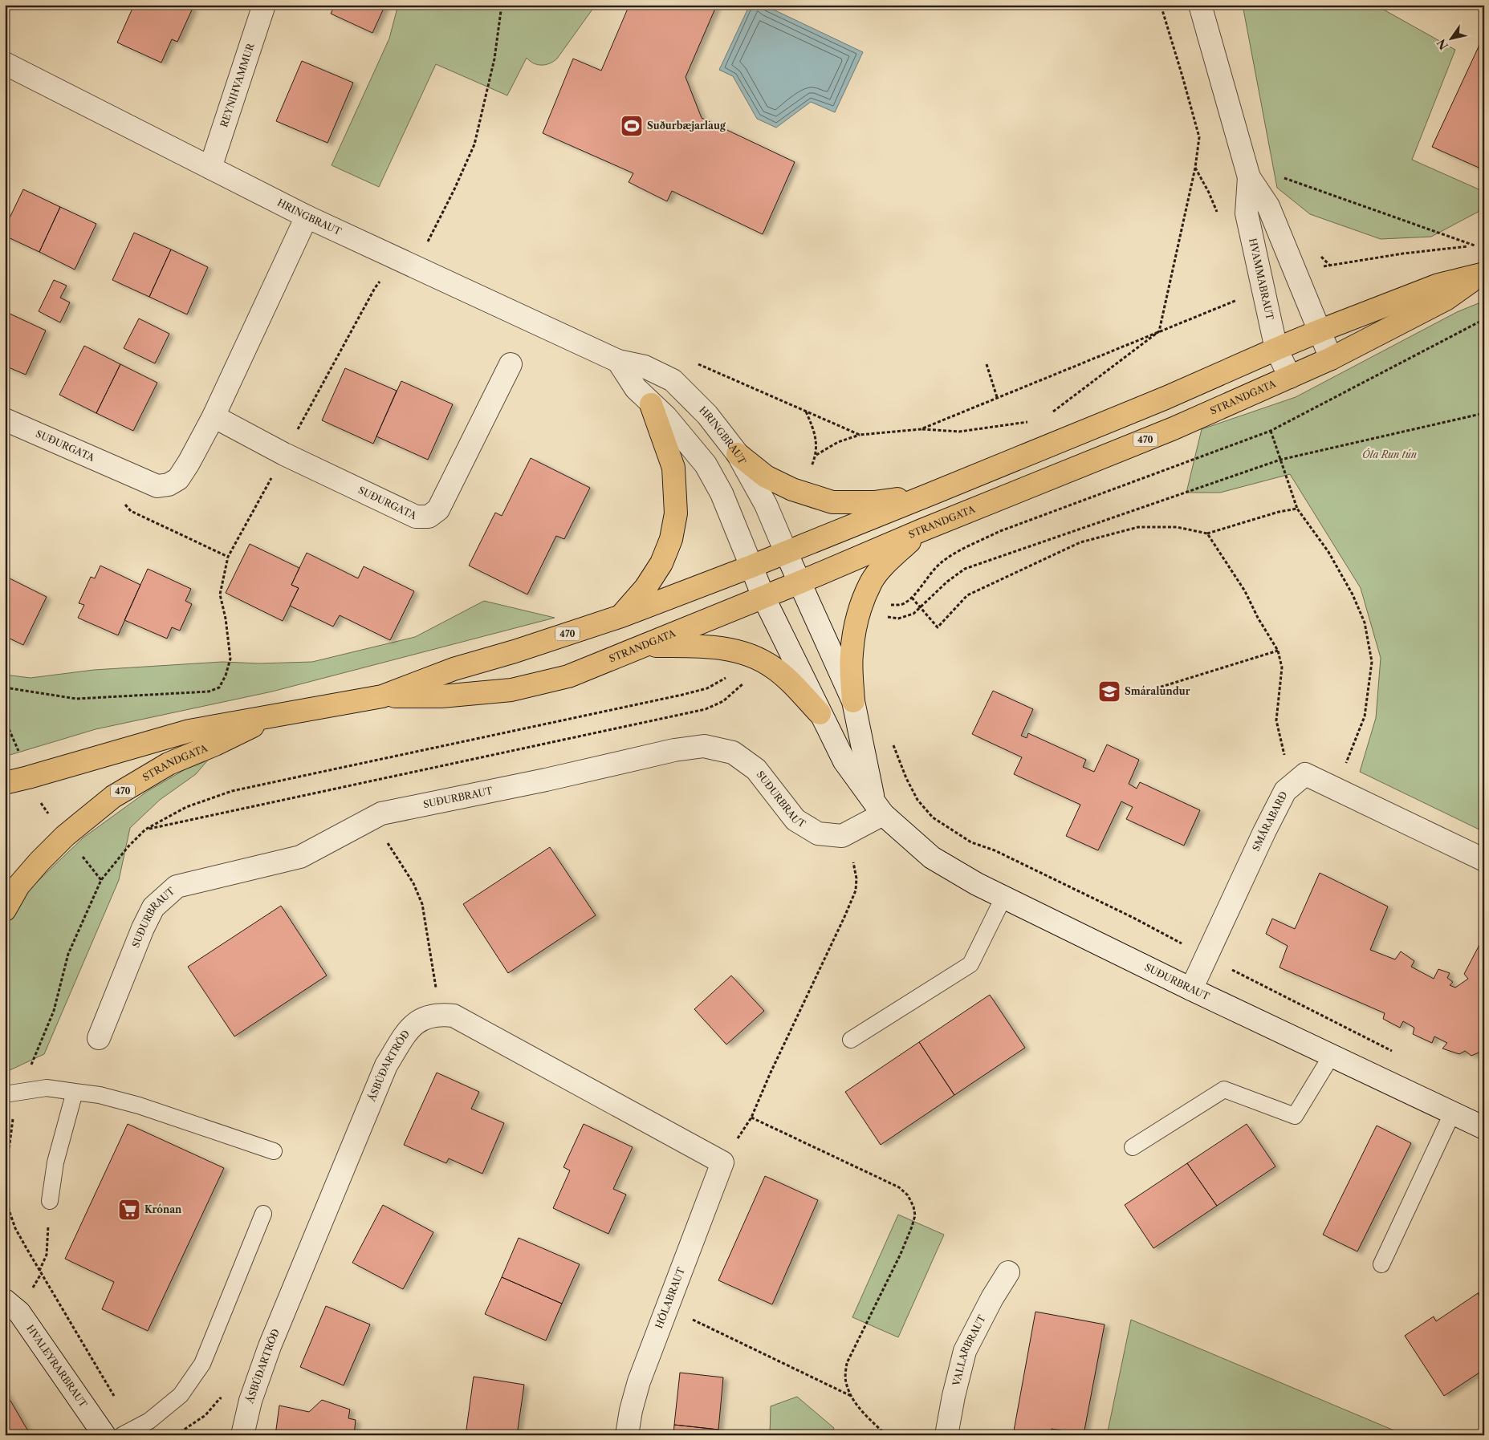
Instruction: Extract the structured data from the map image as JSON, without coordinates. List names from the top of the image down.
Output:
{
  "streets": {
    "main road": ["STRANDGATA", "470"],
    "street": [
      "REYNIHVAMMUR",
      "HRINGBRAUT",
      "HVAMMABRAUT",
      "SUÐURGATA",
      "SUÐURBRAUT",
      "SMÁRABARÐ",
      "ÁSBÚÐARTRÖÐ",
      "HÓLABRAUT",
      "VALLARBRAUT",
      "HVALEYRARBRAUT"
    ]
  },
  "crossings": [
    ["REYNIHVAMMUR", "HRINGBRAUT"],
    ["HRINGBRAUT", "STRANDGATA"],
    ["HRINGBRAUT", "SUÐURGATA"],
    ["HVAMMABRAUT", "STRANDGATA"],
    ["STRANDGATA", "SUÐURBRAUT"],
    ["SUÐURBRAUT", "SMÁRABARÐ"]
  ],
  "parks": ["Óla Run tún"],
  "places": {
    "sports": ["Suðurbæjarlaug"],
    "school or university": ["Smáralundur"],
    "supermarket": ["Krónan"]
  },
  "north": "bottom left"
}
